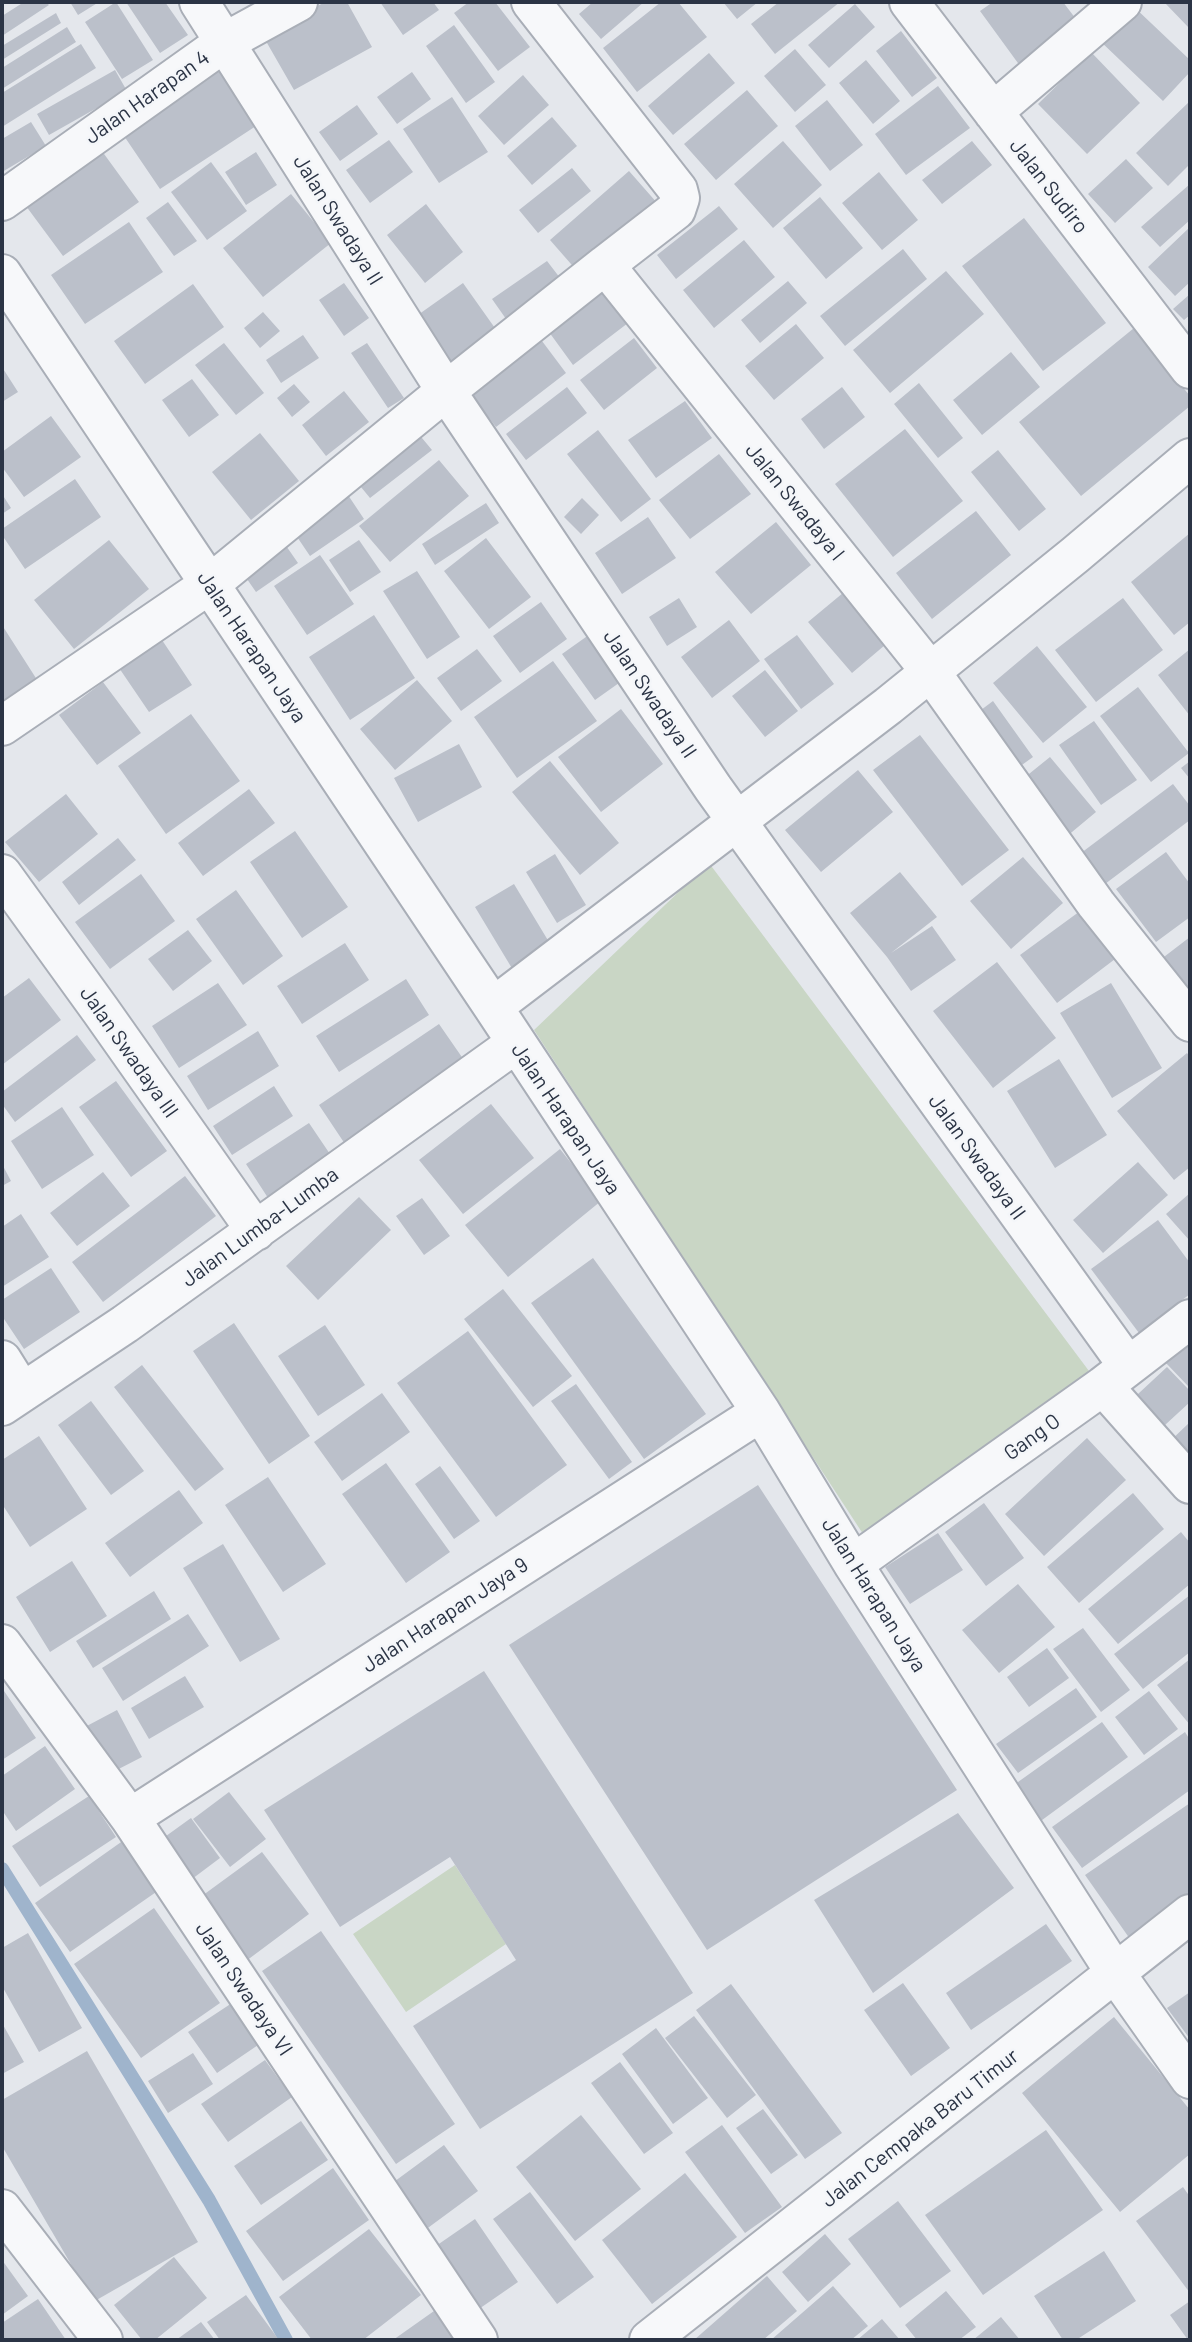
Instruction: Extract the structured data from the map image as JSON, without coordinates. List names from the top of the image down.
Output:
{
  "streets": {
    "street": [
      "Jalan Harapan 4",
      "Jalan Sudiro",
      "Jalan Swadaya II",
      "Jalan Swadaya I",
      "Jalan Harapan Jaya",
      "Jalan Swadaya III",
      "Jalan Lumba-Lumba",
      "Gang O",
      "Jalan Harapan Jaya 9",
      "Jalan Swadaya VI",
      "Jalan Cempaka Baru Timur"
    ]
  },
  "crossings": [
    ["Jalan Harapan 4", "Jalan Swadaya II"],
    ["Jalan Swadaya II", "Gang O"],
    ["Jalan Harapan Jaya", "Jalan Lumba-Lumba"],
    ["Jalan Harapan Jaya", "Gang O"],
    ["Jalan Harapan Jaya", "Jalan Harapan Jaya 9"],
    ["Jalan Harapan Jaya", "Jalan Cempaka Baru Timur"],
    ["Jalan Swadaya III", "Jalan Lumba-Lumba"],
    ["Jalan Harapan Jaya 9", "Jalan Swadaya VI"]
  ]
}
